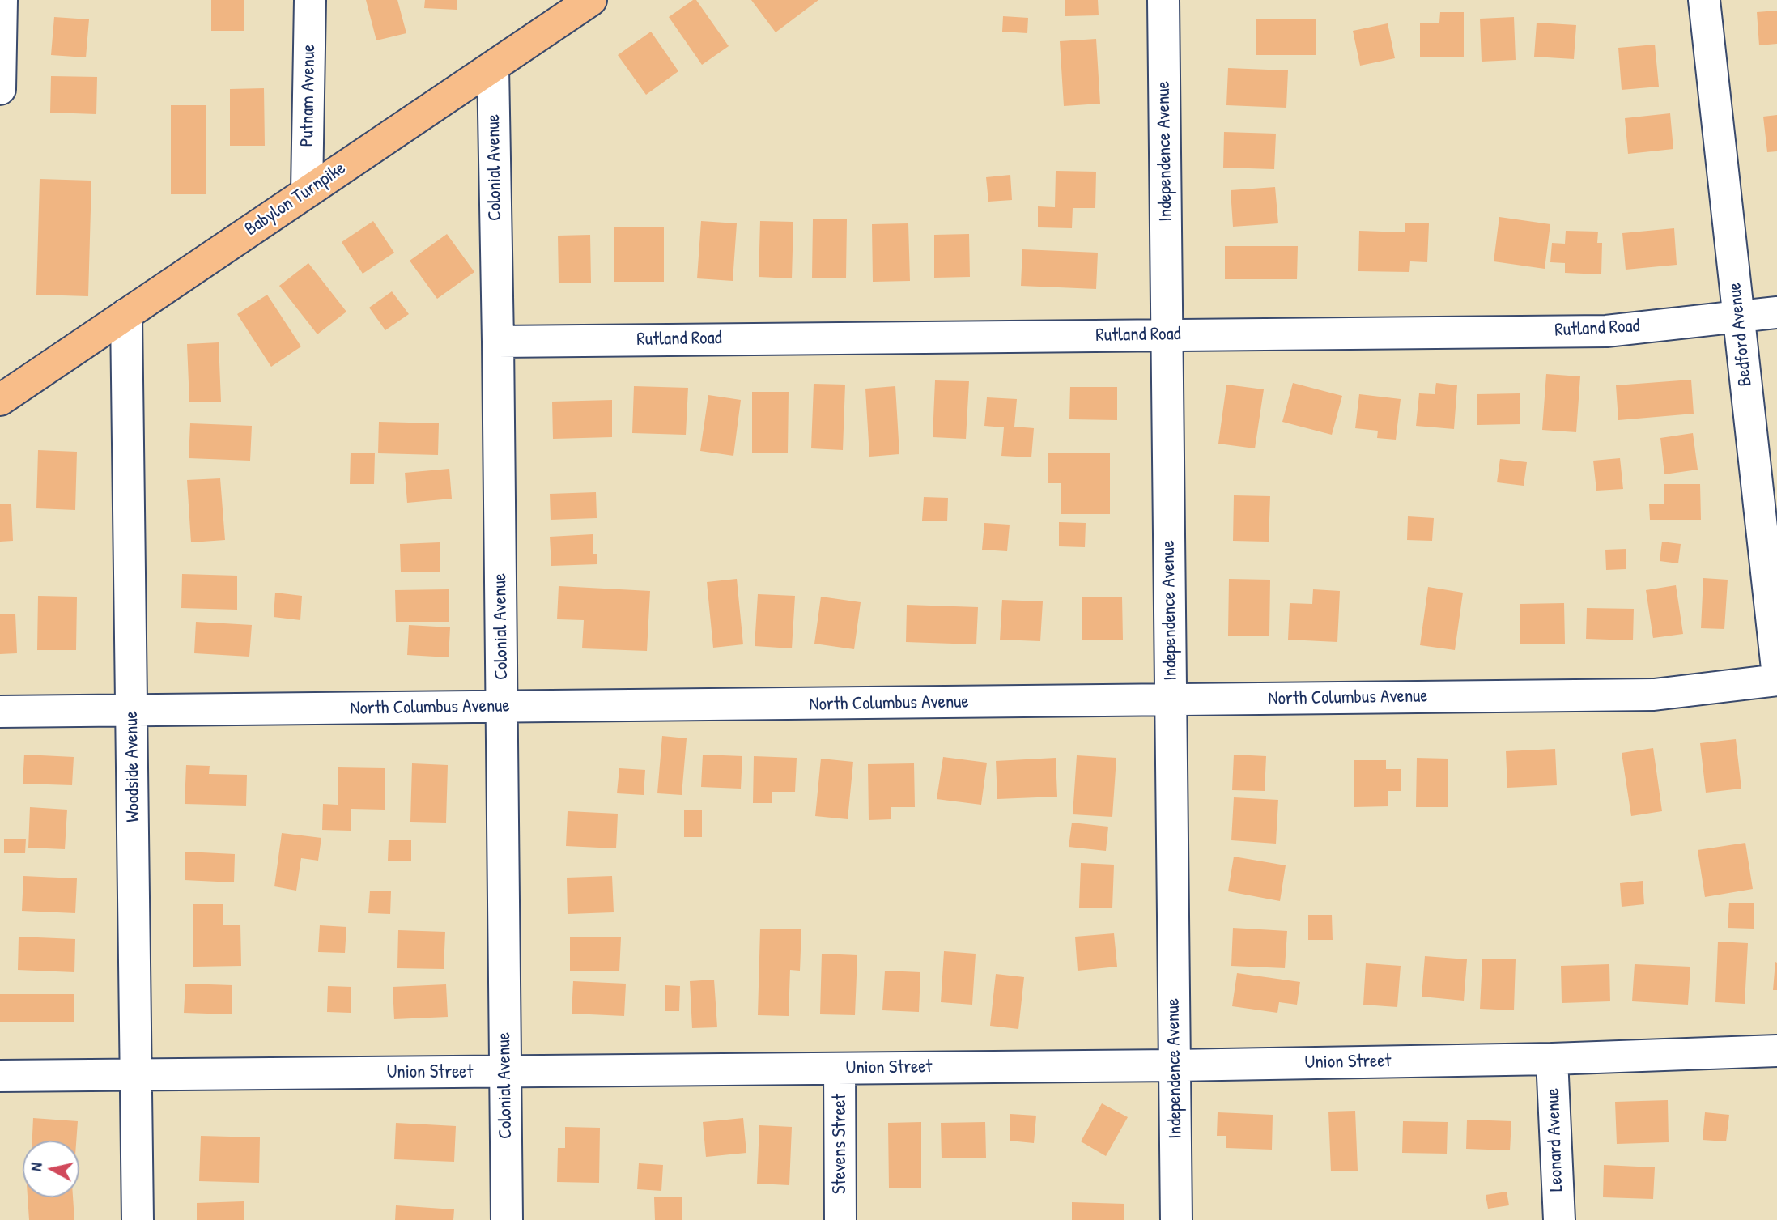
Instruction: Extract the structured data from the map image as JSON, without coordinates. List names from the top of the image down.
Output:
{
  "streets": {
    "main road": ["Babylon Turnpike"],
    "street": [
      "Putnam Avenue",
      "Independence Avenue",
      "Colonial Avenue",
      "Rutland Road",
      "Bedford Avenue",
      "North Columbus Avenue",
      "Woodside Avenue",
      "Union Street",
      "Leonard Avenue",
      "Stevens Street"
    ]
  },
  "crossings": [
    ["Putnam Avenue", "Babylon Turnpike"],
    ["Independence Avenue", "Rutland Road"],
    ["Independence Avenue", "North Columbus Avenue"],
    ["Independence Avenue", "Union Street"],
    ["Colonial Avenue", "Babylon Turnpike"],
    ["Colonial Avenue", "Rutland Road"],
    ["Colonial Avenue", "North Columbus Avenue"],
    ["Colonial Avenue", "Union Street"],
    ["Babylon Turnpike", "Woodside Avenue"],
    ["Rutland Road", "Bedford Avenue"],
    ["North Columbus Avenue", "Woodside Avenue"],
    ["Woodside Avenue", "Union Street"],
    ["Union Street", "Leonard Avenue"],
    ["Union Street", "Stevens Street"]
  ],
  "north": "left"
}
